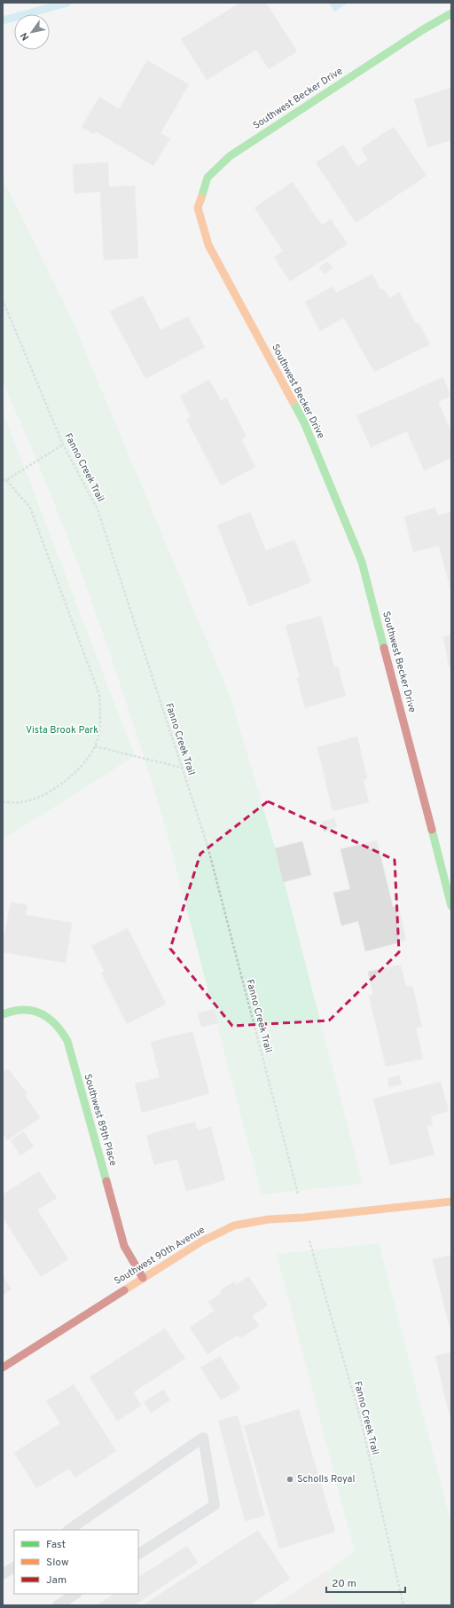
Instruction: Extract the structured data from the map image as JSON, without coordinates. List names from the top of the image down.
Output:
{
  "streets": {
    "street": ["Southwest Becker Drive", "Southwest 89th Place", "Southwest 90th Avenue"],
    "path": ["Fanno Creek Trail"]
  },
  "crossings": [
    ["Southwest 89th Place", "Southwest 90th Avenue"]
  ],
  "parks": ["Vista Brook Park"],
  "places": ["Scholls Royal"],
  "legend": ["Fast", "Slow", "Jam"],
  "scale_bar": "20 m",
  "north": "bottom left"
}
